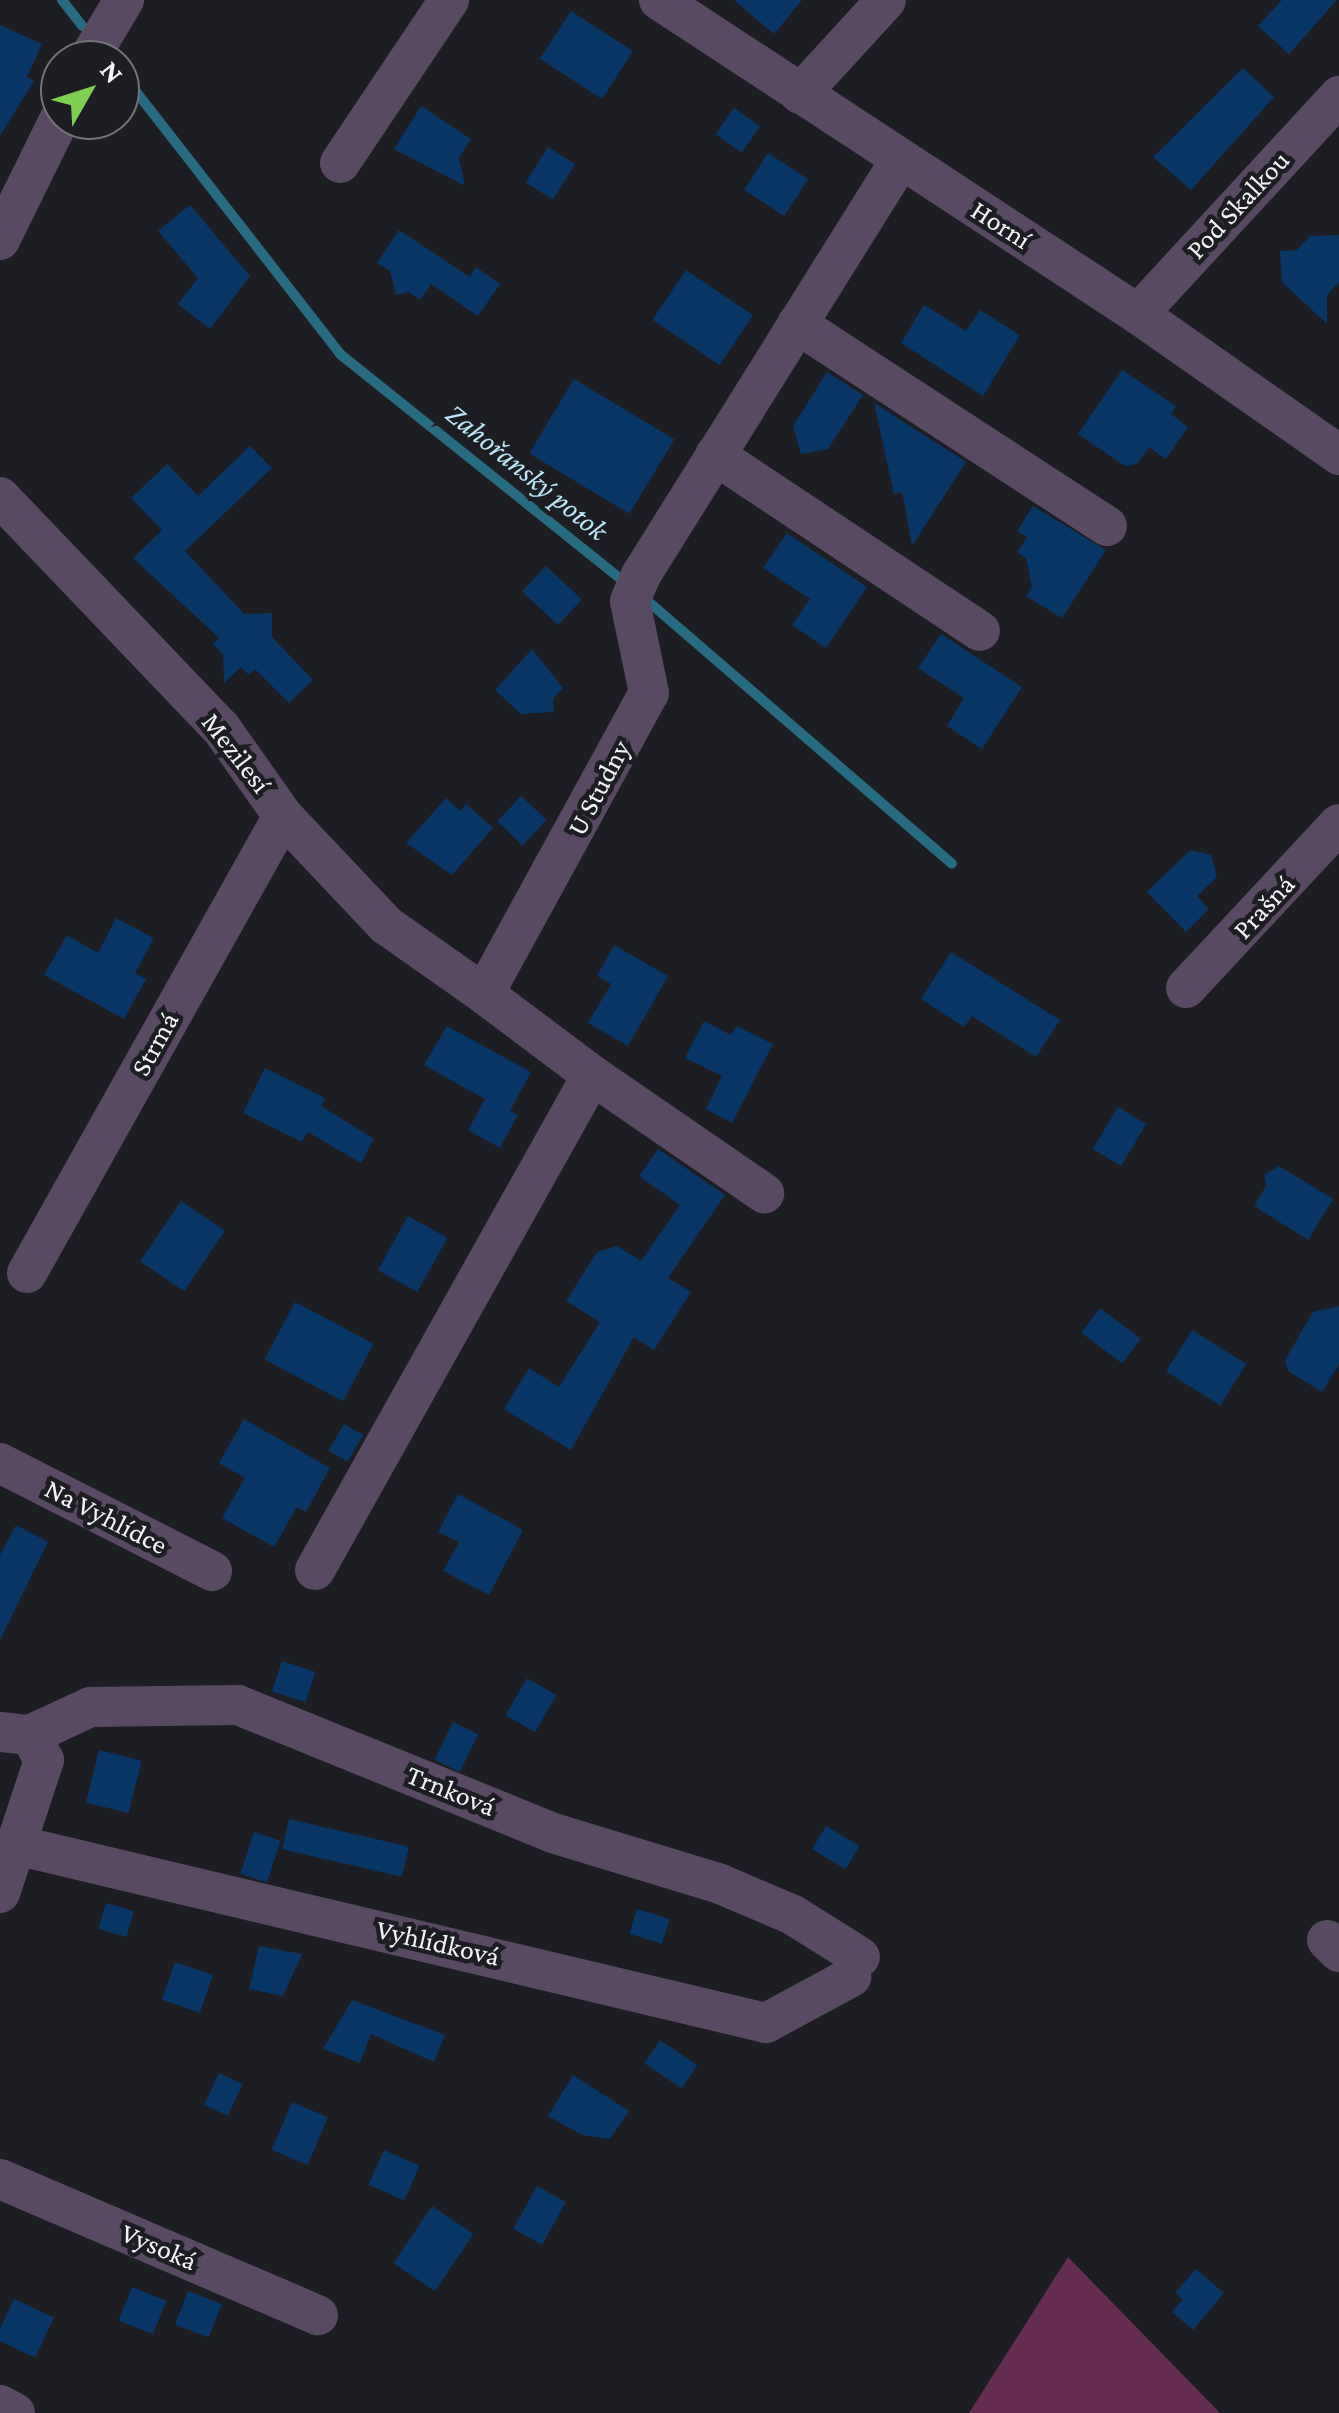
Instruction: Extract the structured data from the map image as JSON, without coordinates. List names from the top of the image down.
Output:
{
  "streets": {
    "street": [
      "Pod Skalkou",
      "Horní",
      "Mezilesí",
      "U Studny",
      "Prašná",
      "Strmá",
      "Na Vyhlídce",
      "Trnková",
      "Vyhlídková",
      "Vysoká"
    ]
  },
  "crossings": [
    ["Pod Skalkou", "Horní"],
    ["Horní", "U Studny"],
    ["Mezilesí", "U Studny"],
    ["Mezilesí", "Strmá"],
    ["Trnková", "Vyhlídková"]
  ],
  "water": ["Zahořanský potok"],
  "north": "top right"
}
